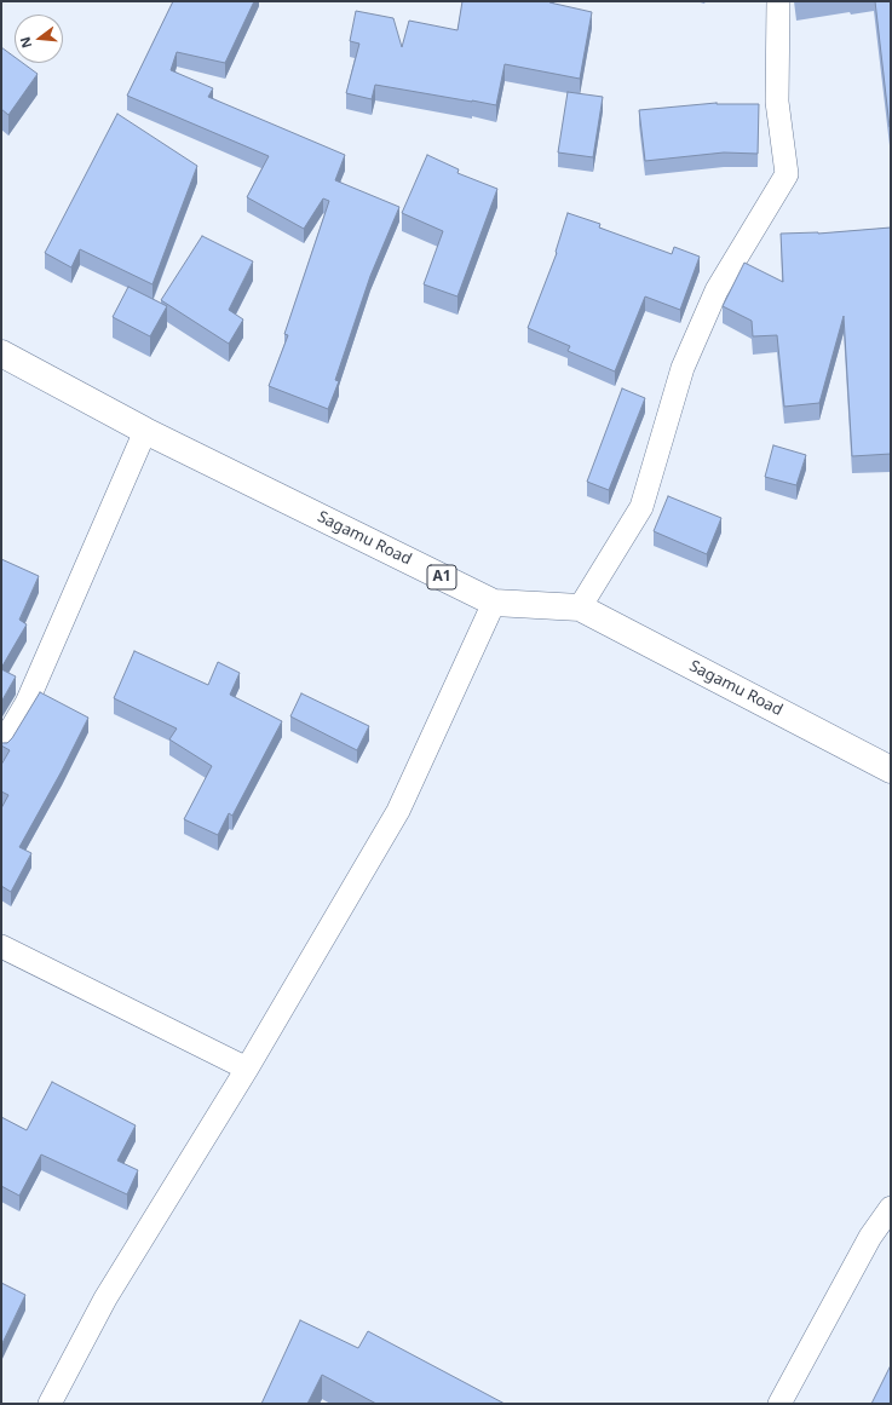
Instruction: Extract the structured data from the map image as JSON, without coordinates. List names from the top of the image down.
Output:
{
  "streets": {
    "highway": ["Sagamu Road", "A1"]
  },
  "north": "left"
}
